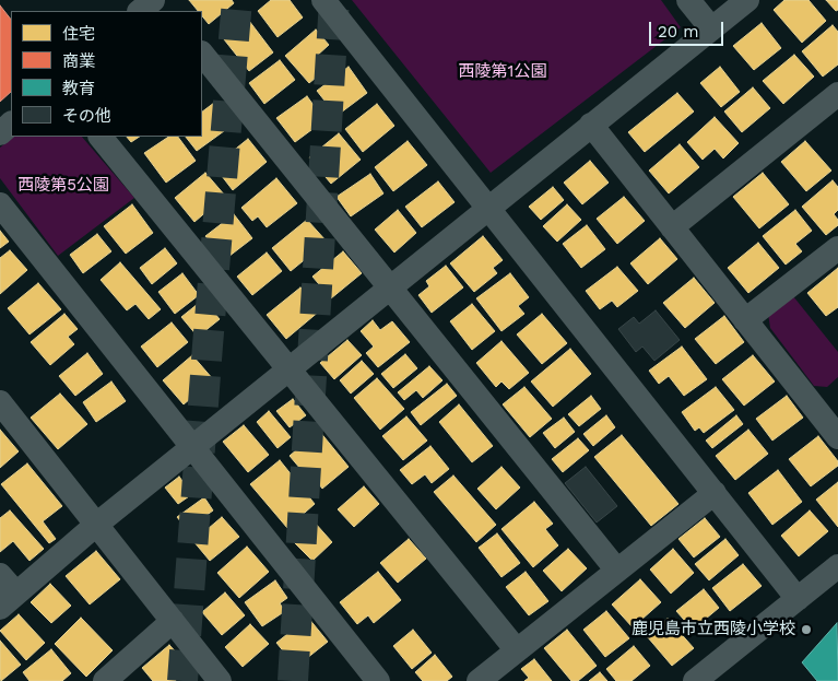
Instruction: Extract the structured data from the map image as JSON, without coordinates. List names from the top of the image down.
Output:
{
  "parks": ["西陵第1公園", "西陵第5公園"],
  "places": ["鹿児島市立西陵小学校"],
  "legend": [
    "住宅",
    "商業",
    "教育",
    "その他"
  ],
  "scale_bar": "20 m"
}
